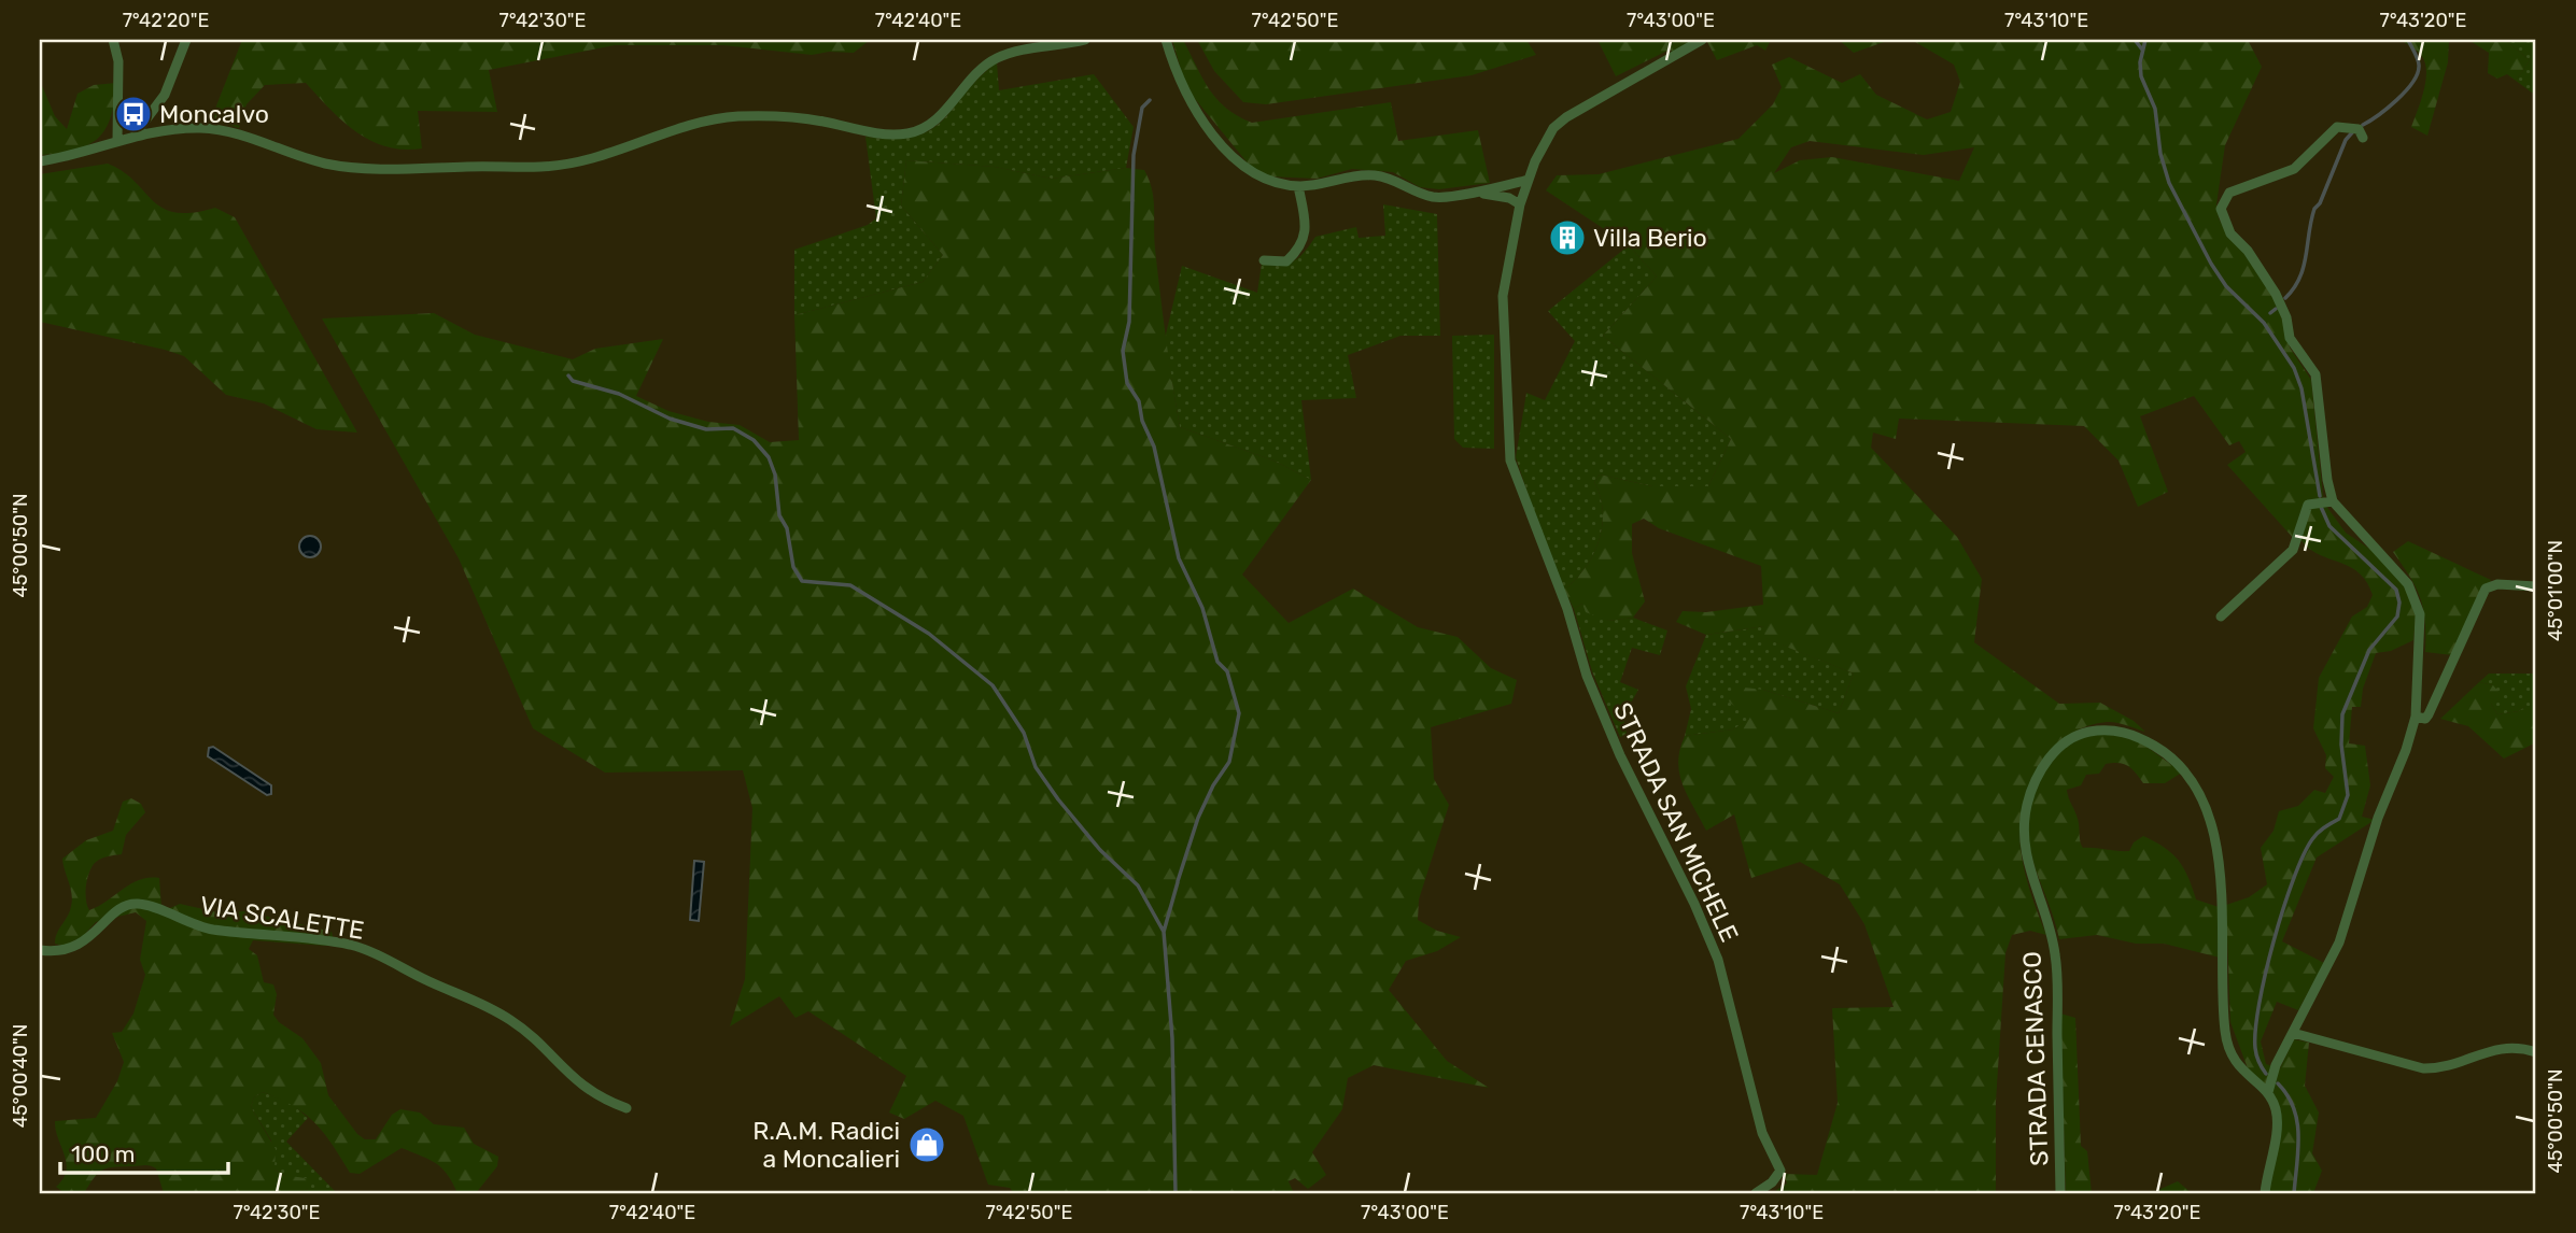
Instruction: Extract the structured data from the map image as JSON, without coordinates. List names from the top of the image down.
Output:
{
  "streets": {
    "street": ["STRADA SAN MICHELE", "VIA SCALETTE", "STRADA CENASCO"]
  },
  "places": {
    "bus stop": ["Moncalvo"],
    "building": ["Villa Berio"],
    "shop": ["R.A.M. Radici a Moncalieri"]
  },
  "scale_bar": "100 m",
  "coordinates": [
    "7°42'20\"E",
    "7°42'30\"E",
    "7°42'40\"E",
    "7°42'50\"E",
    "7°43'00\"E",
    "7°43'10\"E",
    "7°43'20\"E",
    "45°00'50\"N",
    "45°01'00\"N",
    "45°00'40\"N"
  ]
}
